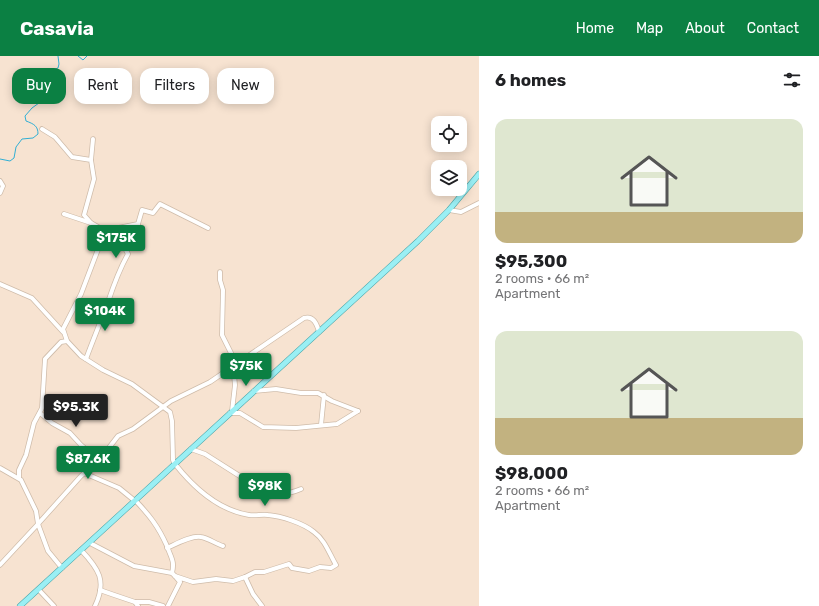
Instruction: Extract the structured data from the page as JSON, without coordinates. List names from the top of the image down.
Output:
{
  "page": {
    "header": "Casavia",
    "nav": [
      "Home",
      "Map",
      "About",
      "Contact"
    ],
    "heading": "6 homes",
    "chip": [
      "Buy",
      "Rent",
      "Filters",
      "New"
    ],
    "list": [
      {
        "name": "$95,300",
        "note": "2 rooms · 66 m² · Apartment"
      },
      {
        "name": "$98,000",
        "note": "2 rooms · 66 m² · Apartment"
      }
    ],
    "price": [
      "$175K",
      "$104K",
      "$75K",
      "$95.3K",
      "$87.6K",
      "$98K"
    ]
  }
}
